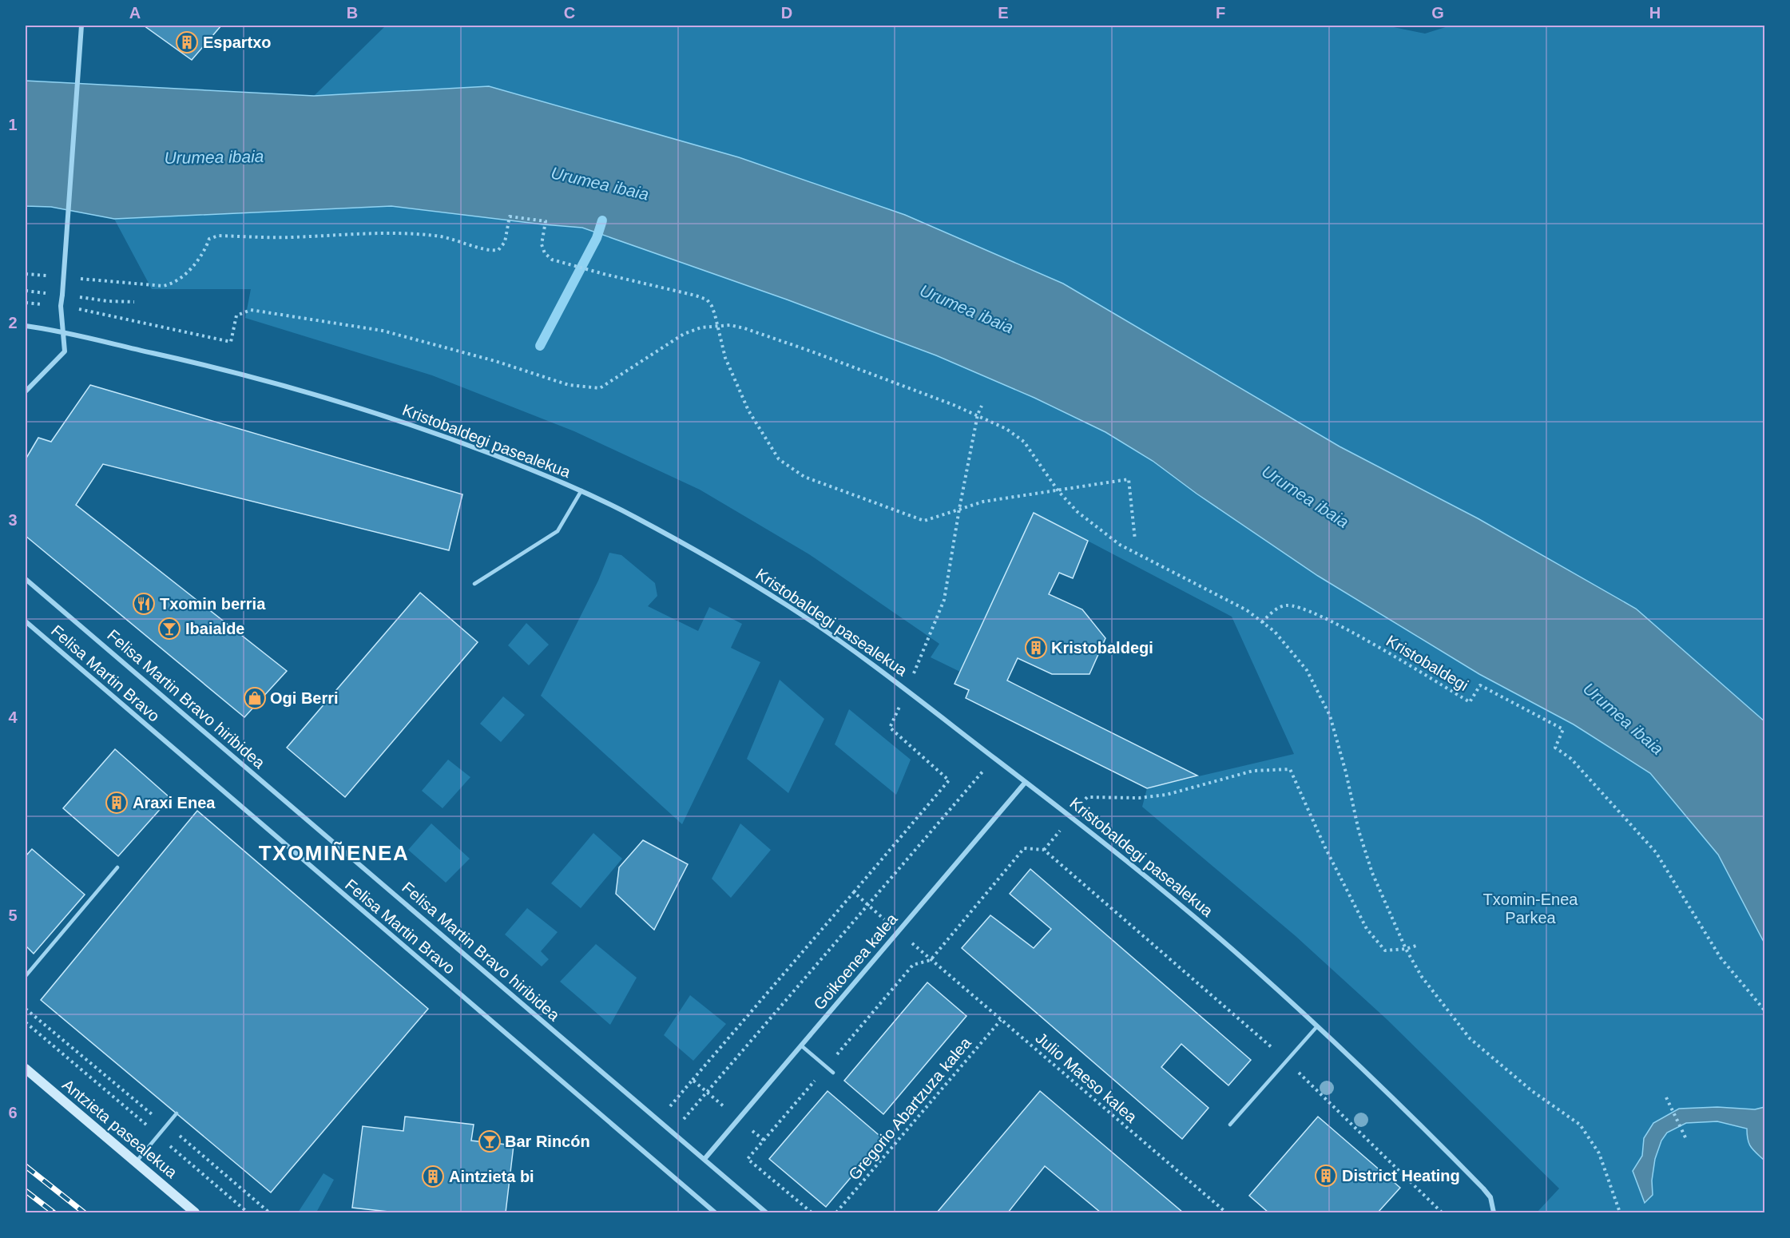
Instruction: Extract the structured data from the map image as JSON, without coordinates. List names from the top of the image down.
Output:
{
  "streets": {
    "main road": ["Antzieta pasealekua"],
    "street": [
      "Kristobaldegi pasealekua",
      "Felisa Martin Bravo",
      "Felisa Martin Bravo hiribidea",
      "Goikoenea kalea"
    ],
    "path": ["Kristobaldegi", "Julio Maeso kalea", "Gregorio Abartzuza kalea"]
  },
  "crossings": [
    ["Kristobaldegi pasealekua", "Goikoenea kalea"],
    ["Felisa Martin Bravo hiribidea", "Goikoenea kalea"],
    ["Goikoenea kalea", "Julio Maeso kalea"],
    ["Julio Maeso kalea", "Gregorio Abartzuza kalea"]
  ],
  "districts": ["TXOMIÑENEA"],
  "water": ["Urumea ibaia"],
  "parks": ["Txomin-Enea Parkea"],
  "places": {
    "building": [
      "Espartxo",
      "Kristobaldegi",
      "Araxi Enea",
      "District Heating",
      "Aintzieta bi"
    ],
    "restaurant": ["Txomin berria"],
    "bar": ["Ibaialde", "Bar Rincón"],
    "shop": ["Ogi Berri"]
  },
  "grid": {
    "columns": [
      "A",
      "B",
      "C",
      "D",
      "E",
      "F",
      "G",
      "H"
    ],
    "rows": [
      "1",
      "2",
      "3",
      "4",
      "5",
      "6"
    ]
  }
}
